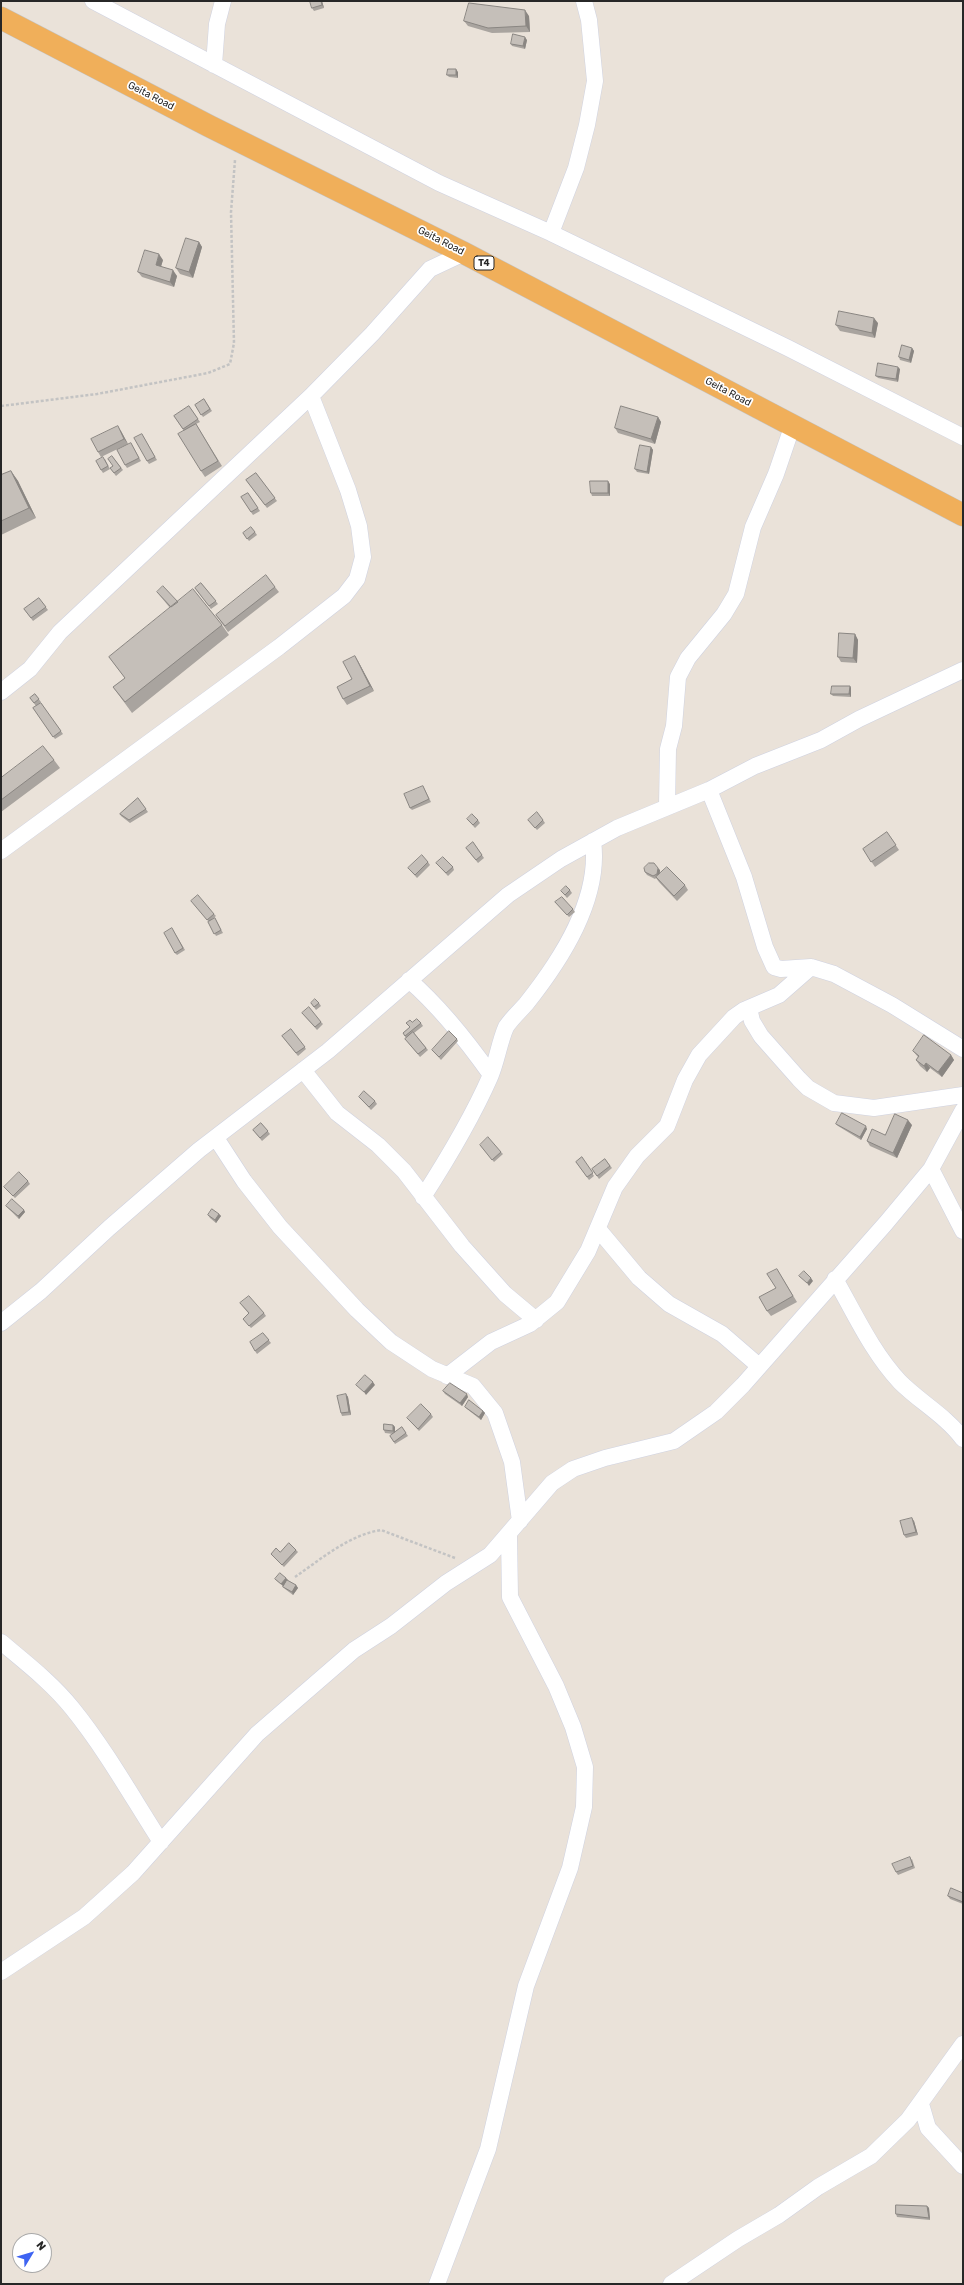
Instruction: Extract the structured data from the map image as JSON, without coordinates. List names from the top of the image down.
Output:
{
  "streets": {
    "highway": ["Geita Road", "T4"]
  },
  "north": "top right"
}
